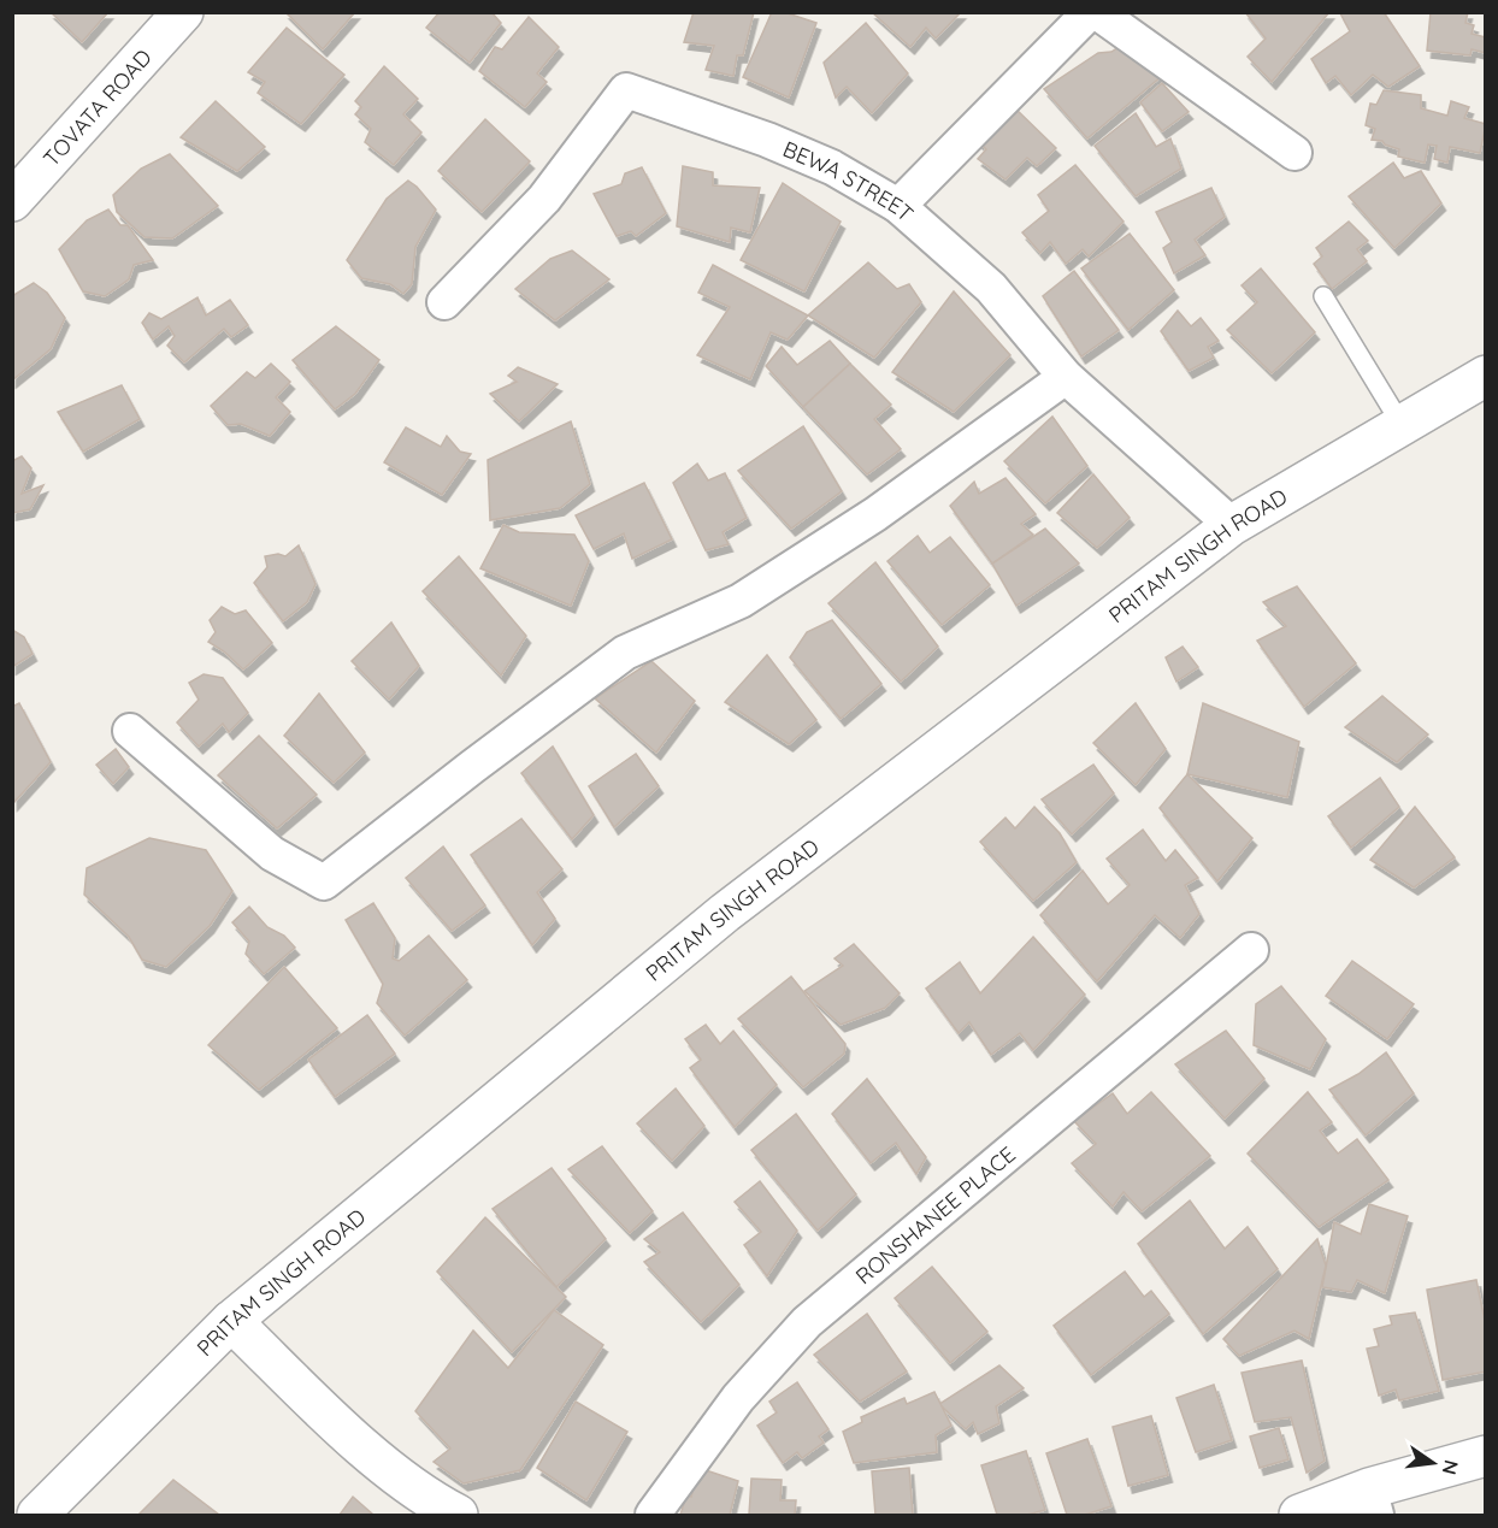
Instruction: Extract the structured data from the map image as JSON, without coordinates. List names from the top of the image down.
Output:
{
  "streets": {
    "street": [
      "TOVATA ROAD",
      "BEWA STREET",
      "PRITAM SINGH ROAD",
      "RONSHANEE PLACE"
    ]
  },
  "crossings": [
    ["BEWA STREET", "PRITAM SINGH ROAD"]
  ],
  "north": "right"
}
